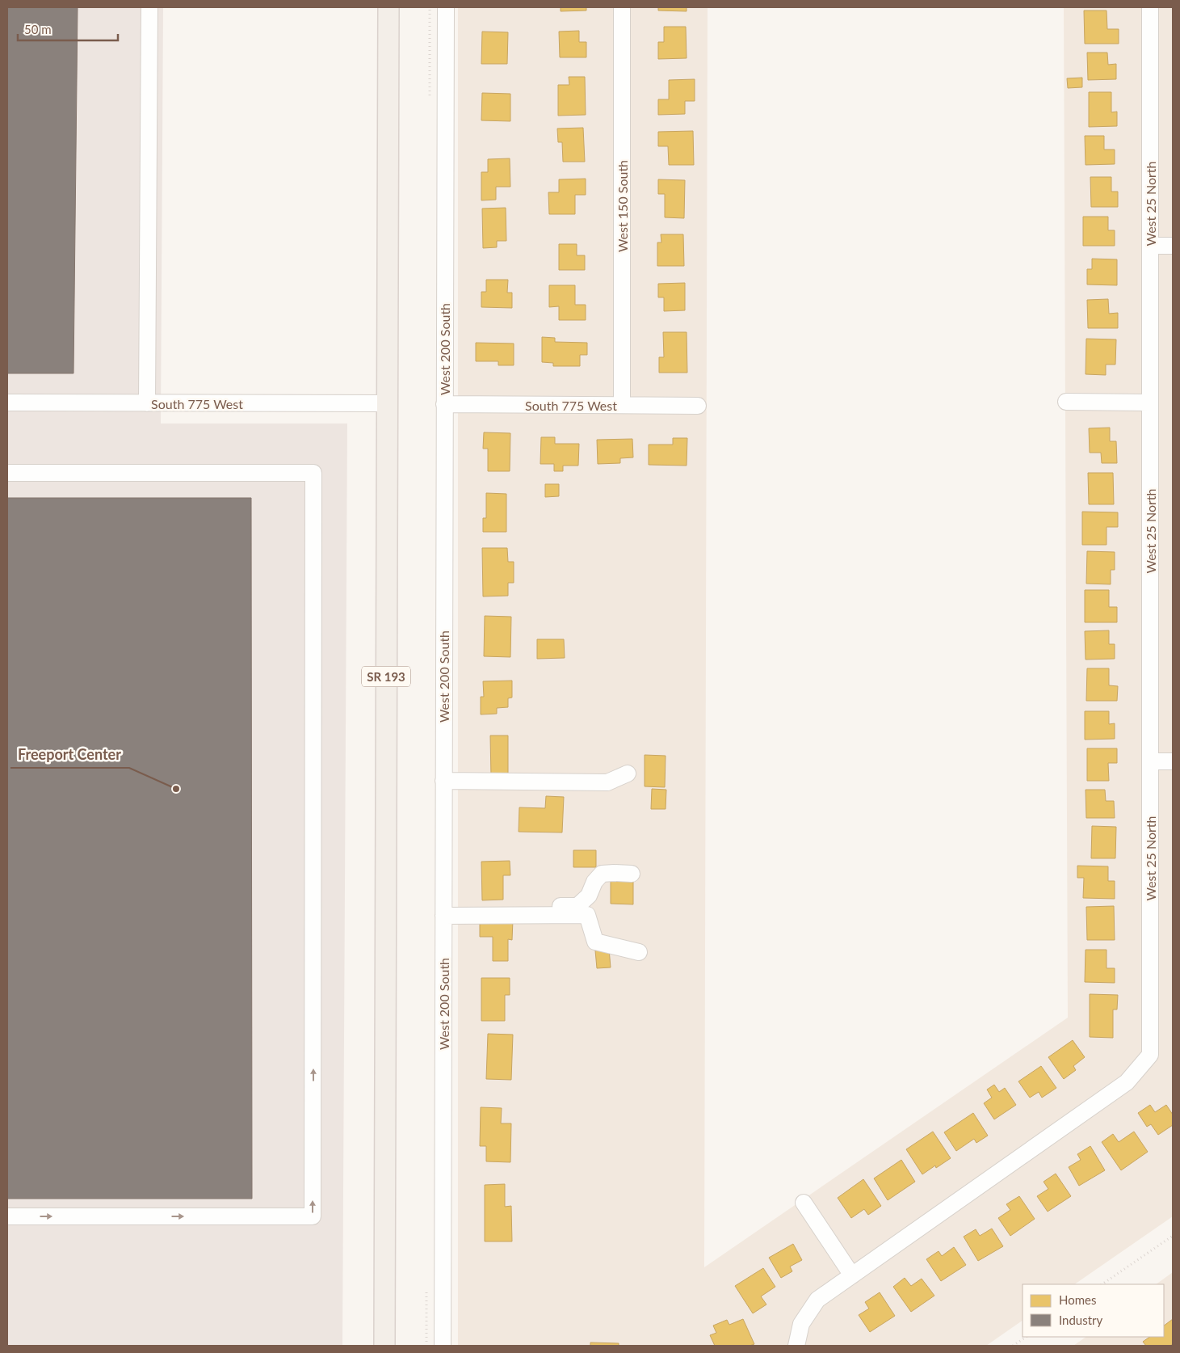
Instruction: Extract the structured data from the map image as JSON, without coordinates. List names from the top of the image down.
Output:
{
  "streets": {
    "main road": ["SR 193"],
    "street": [
      "West 25 North",
      "West 150 South",
      "West 200 South",
      "South 775 West"
    ]
  },
  "crossings": [
    ["West 150 South", "South 775 West"],
    ["West 200 South", "South 775 West"],
    ["South 775 West", "SR 193"]
  ],
  "places": ["Freeport Center"],
  "legend": ["Homes", "Industry"],
  "scale_bar": "50 m"
}
